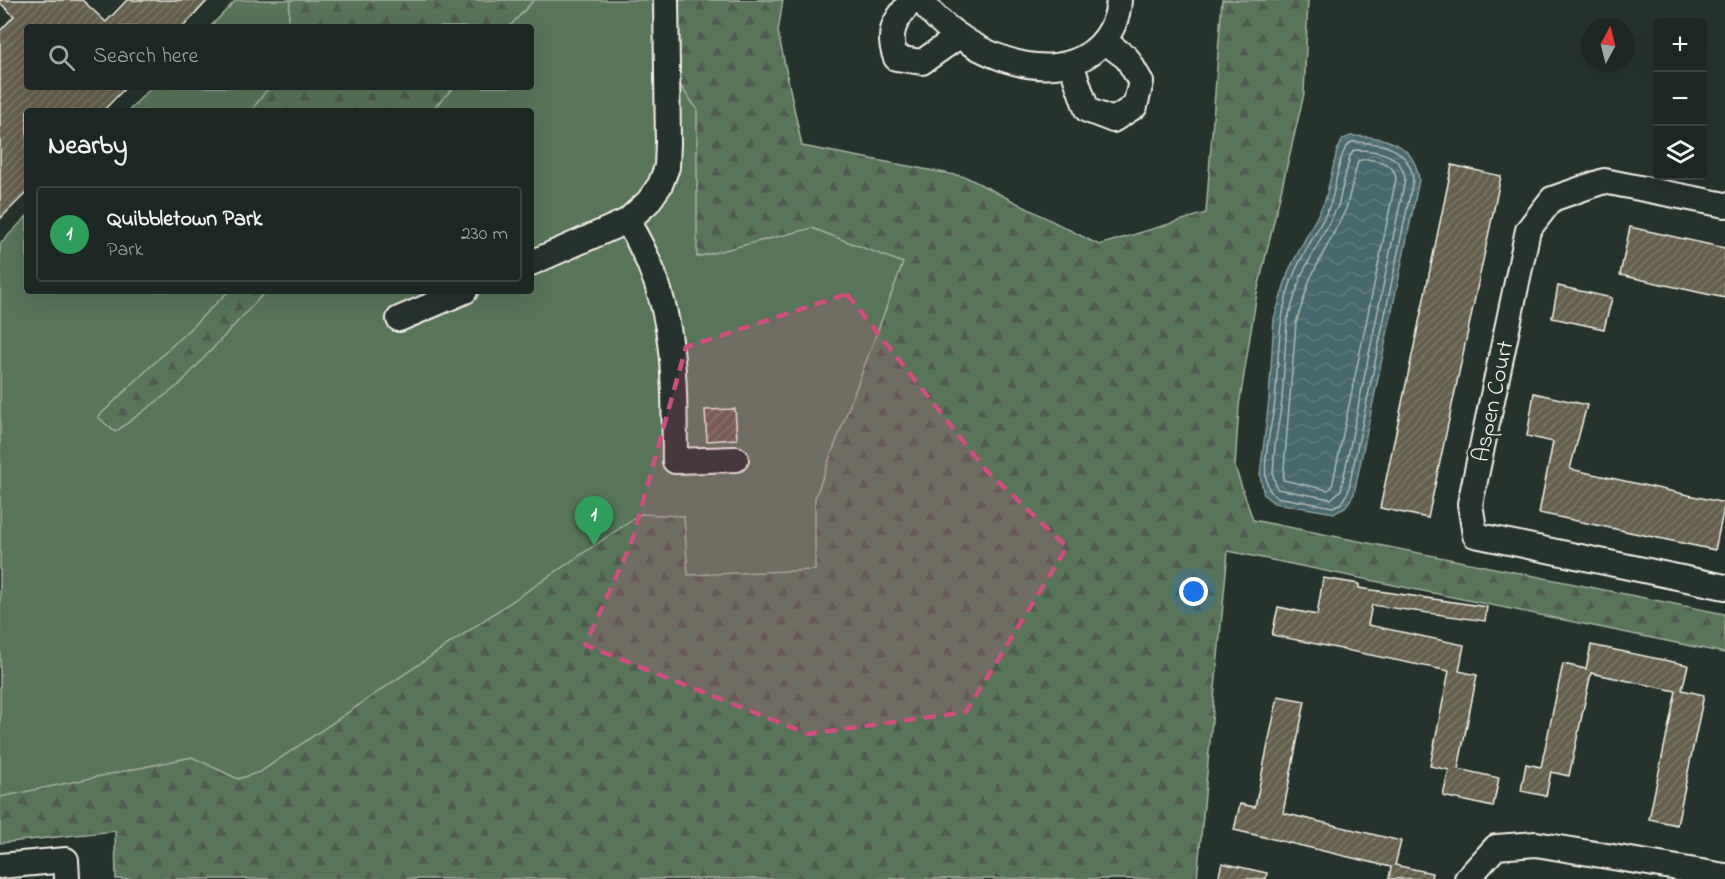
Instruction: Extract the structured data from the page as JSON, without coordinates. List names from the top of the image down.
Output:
{
  "streets": {
    "street": ["Aspen Court"]
  },
  "north": "top",
  "page": {
    "map_buttons": ["+", "−"],
    "search": "Search here",
    "heading": "Nearby",
    "list": [
      {
        "mark": "1",
        "name": "Quibbletown Park",
        "note": "Park",
        "value": "230 m"
      }
    ],
    "pins": "1"
  }
}
